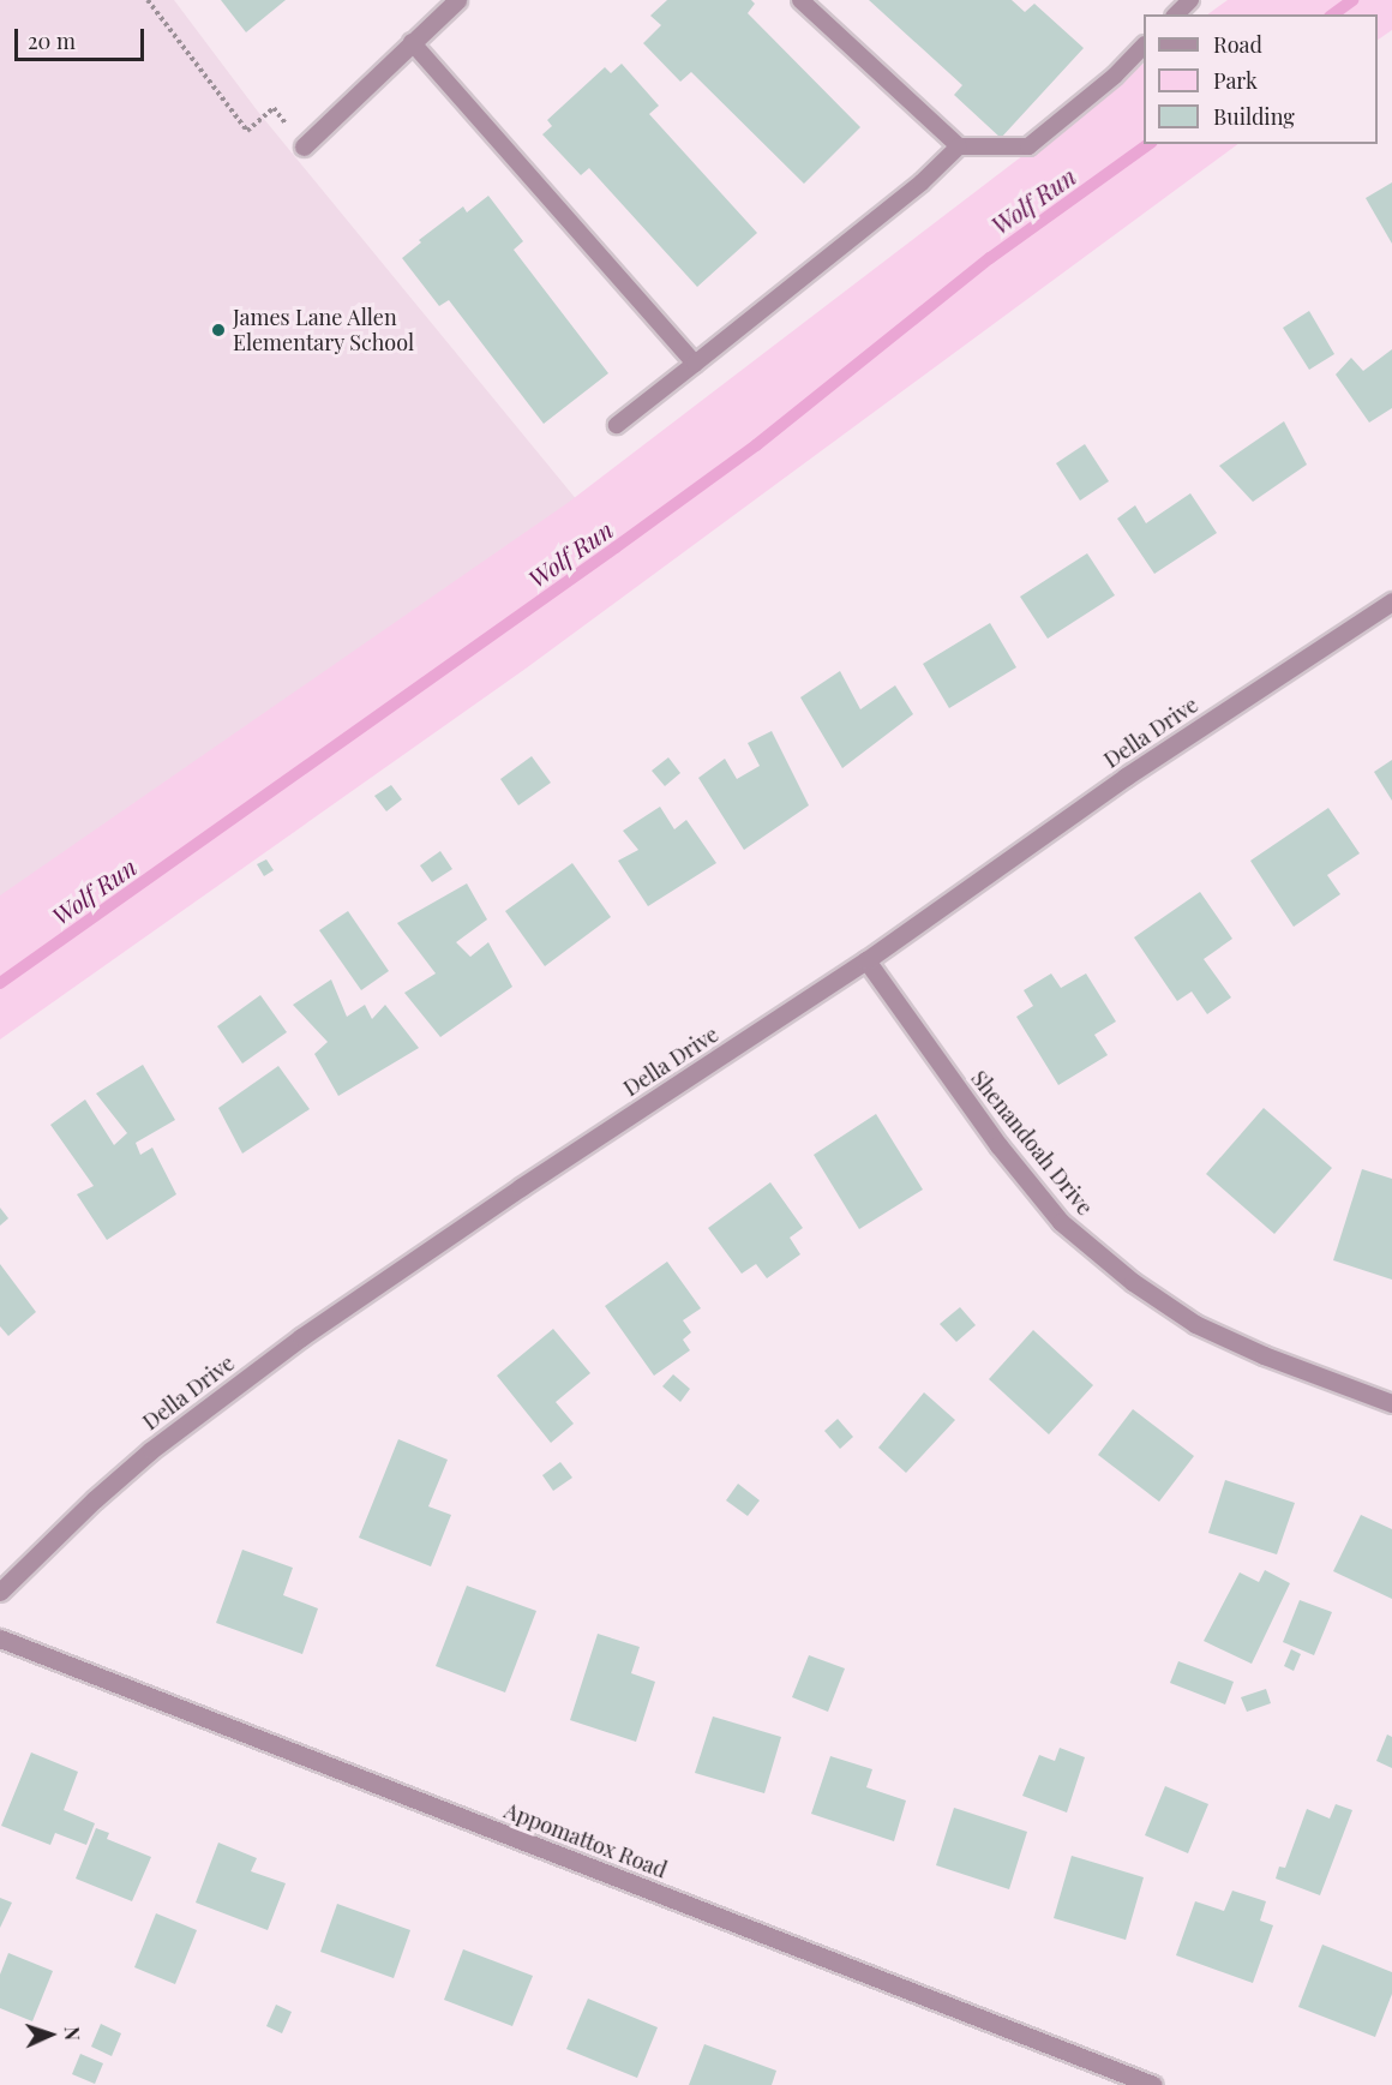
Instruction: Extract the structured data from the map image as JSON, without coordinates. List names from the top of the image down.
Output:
{
  "streets": {
    "street": ["Della Drive", "Shenandoah Drive", "Appomattox Road"]
  },
  "crossings": [
    ["Della Drive", "Shenandoah Drive"]
  ],
  "water": ["Wolf Run"],
  "places": ["James Lane Allen Elementary School"],
  "legend": ["Road", "Park", "Building"],
  "scale_bar": "20 m",
  "north": "right"
}
